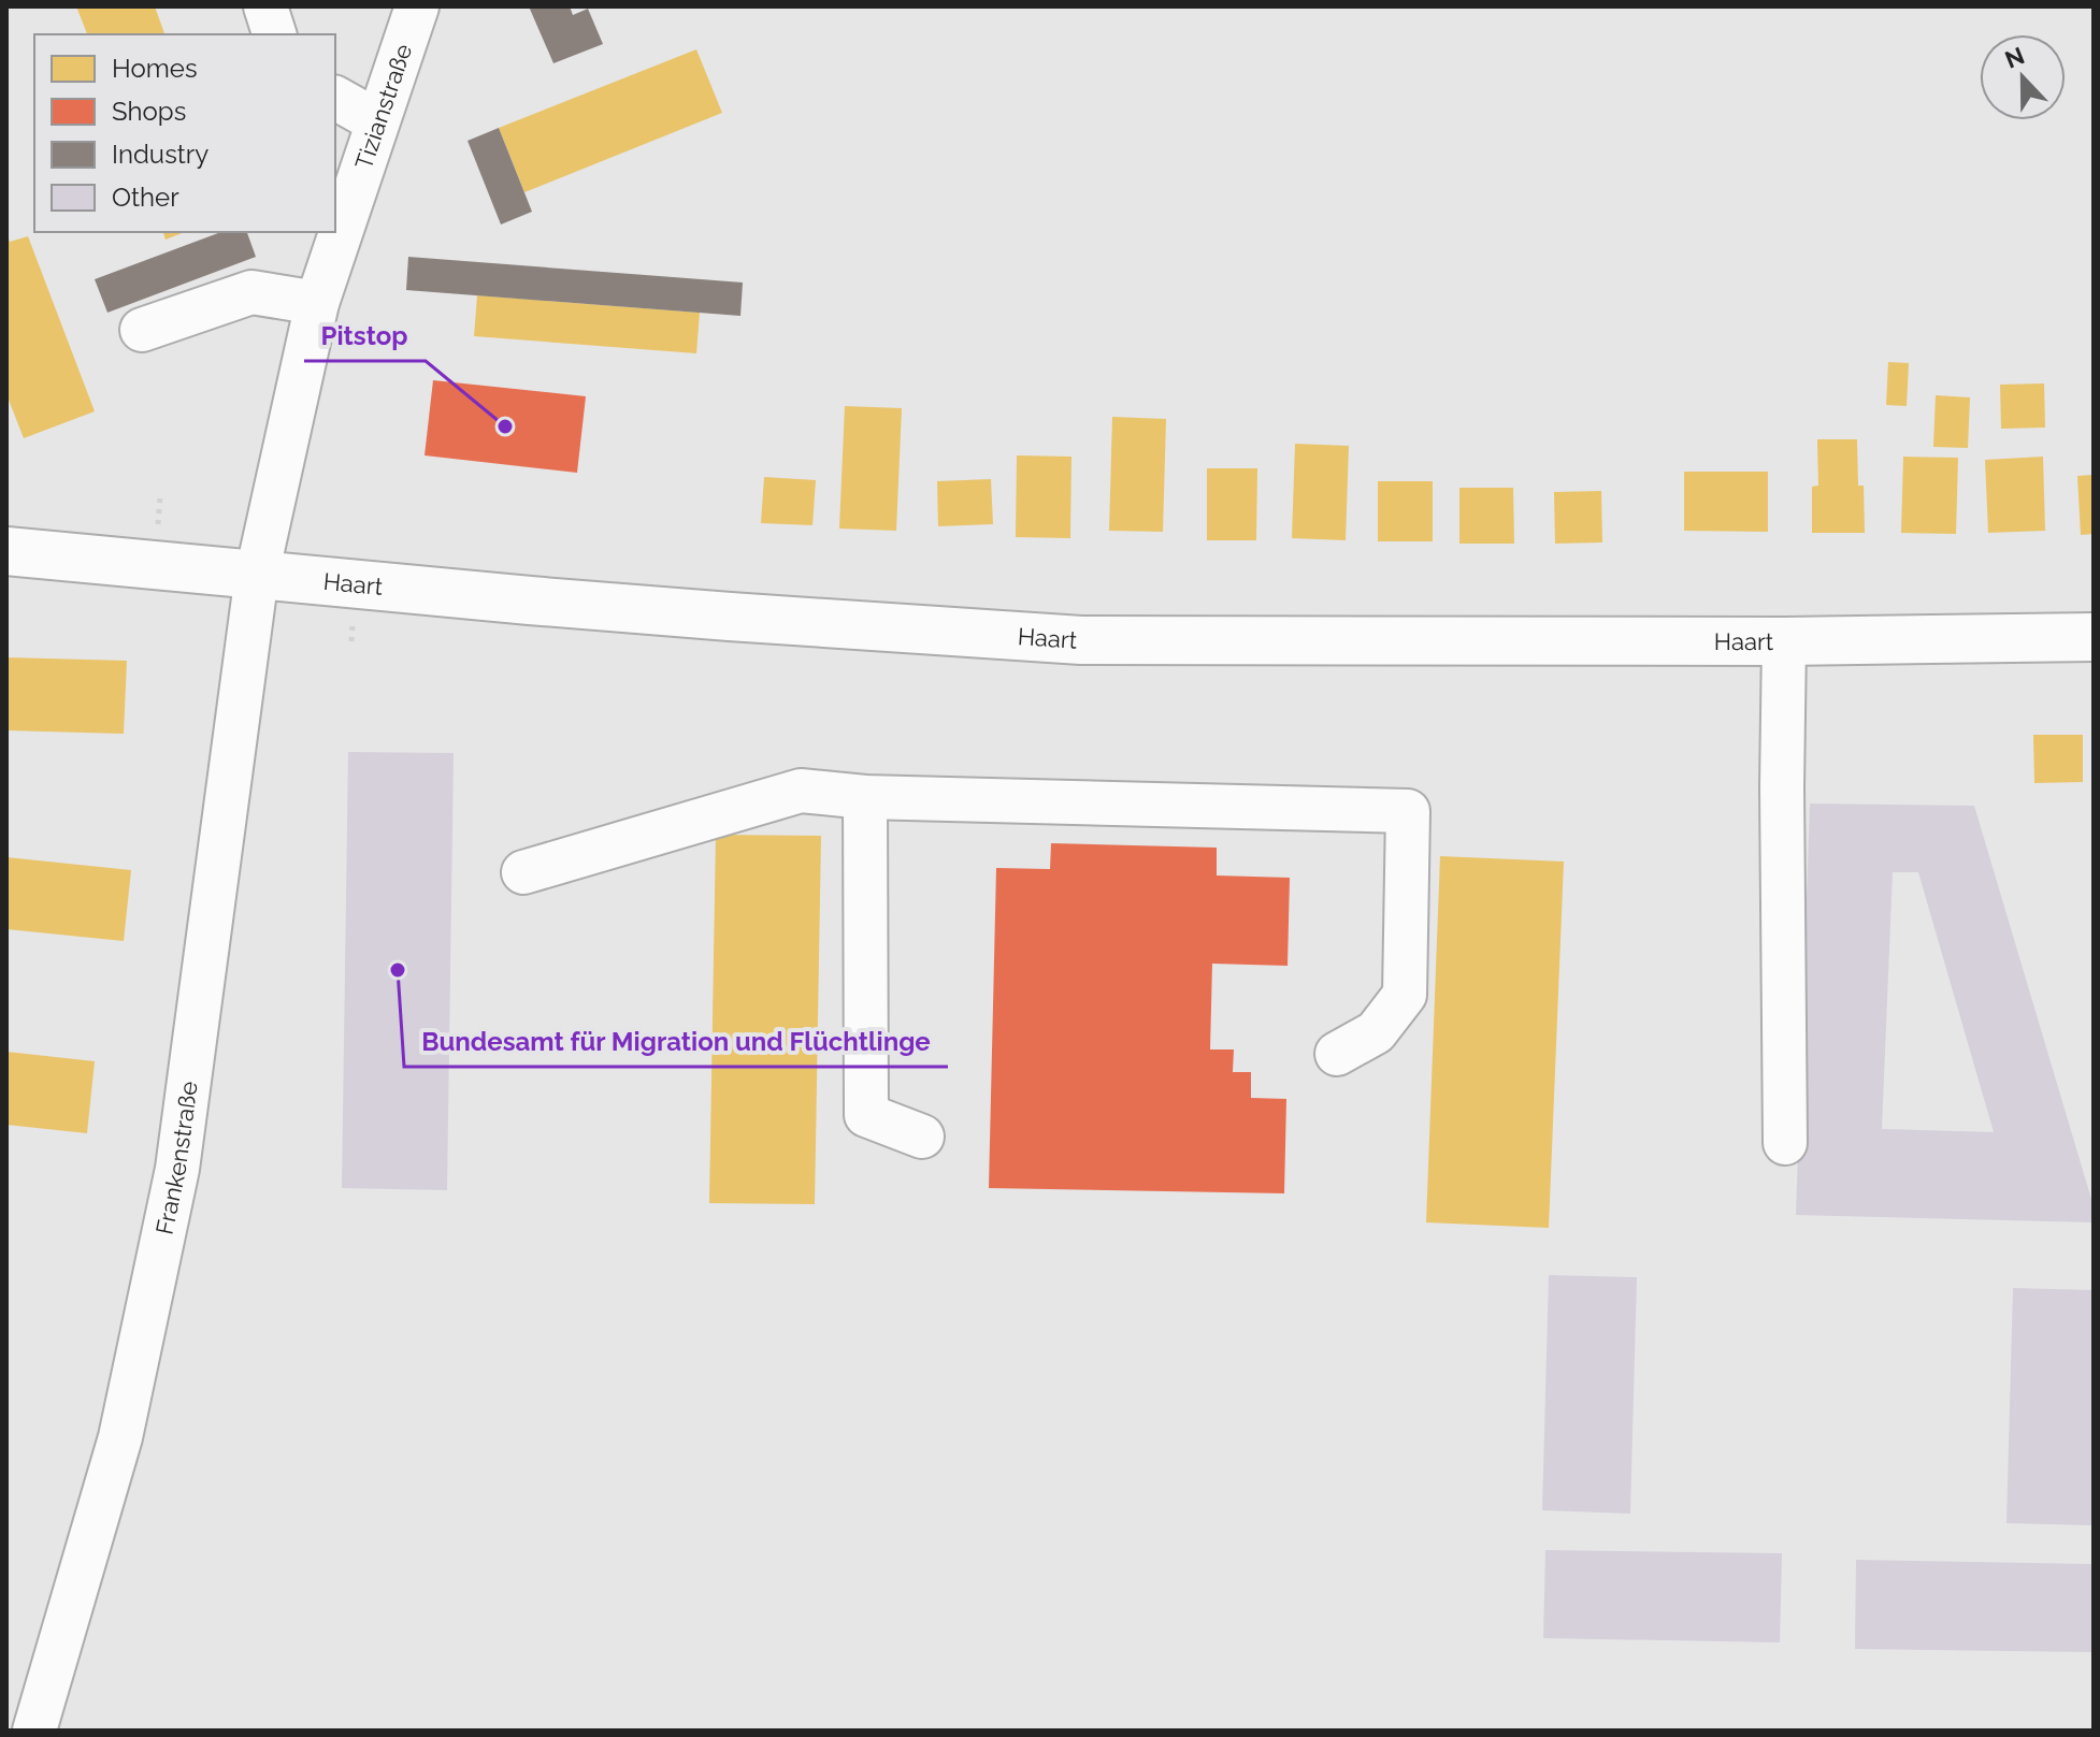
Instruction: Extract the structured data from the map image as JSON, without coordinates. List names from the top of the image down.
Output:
{
  "streets": {
    "main road": ["Haart"],
    "street": ["Tizianstraße", "Frankenstraße"]
  },
  "crossings": [
    ["Tizianstraße", "Haart"],
    ["Tizianstraße", "Frankenstraße"],
    ["Haart", "Frankenstraße"]
  ],
  "places": ["Pitstop", "Bundesamt für Migration und Flüchtlinge"],
  "legend": [
    "Homes",
    "Shops",
    "Industry",
    "Other"
  ],
  "north": "top"
}
